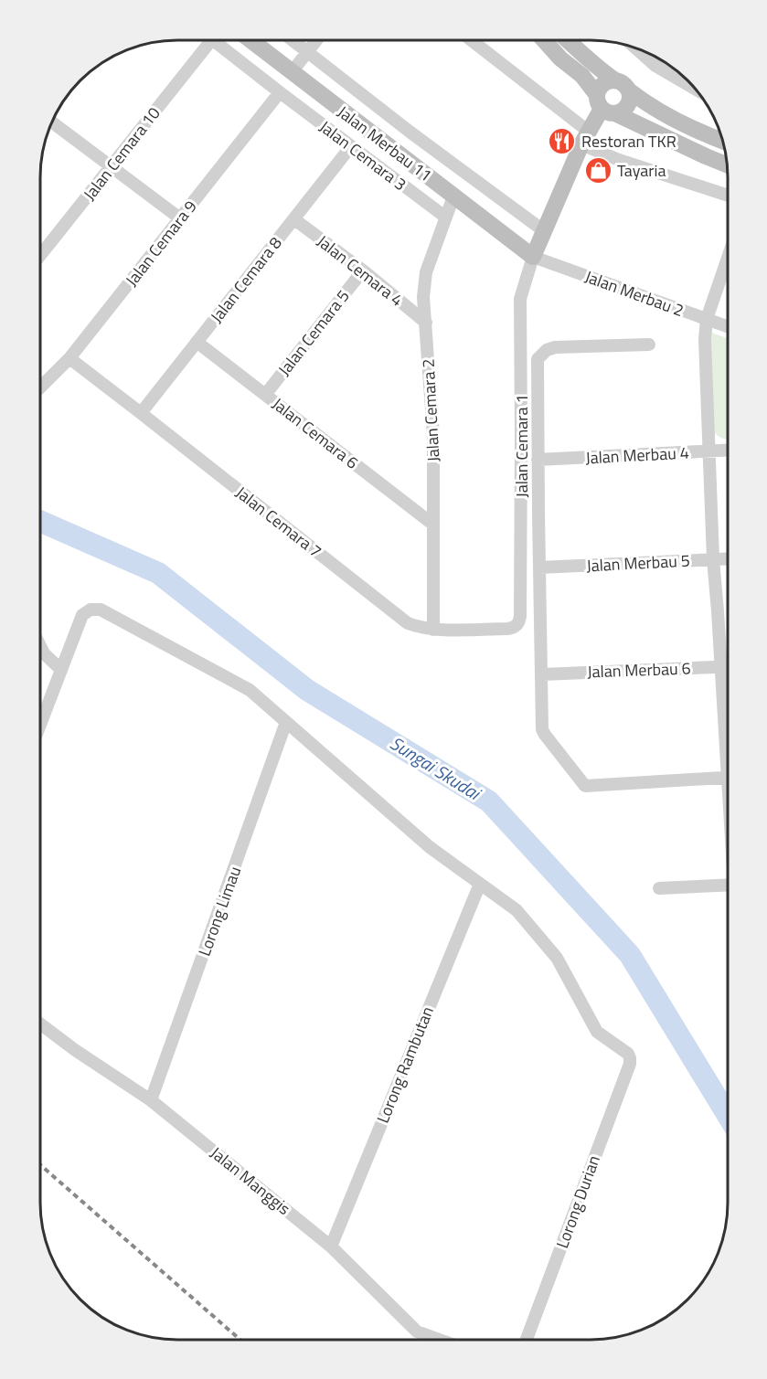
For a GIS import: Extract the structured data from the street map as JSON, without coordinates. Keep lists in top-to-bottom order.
{
  "streets": {
    "street": [
      "Jalan Merbau 11",
      "Jalan Cemara 10",
      "Jalan Cemara 3",
      "Jalan Cemara 9",
      "Jalan Cemara 4",
      "Jalan Cemara 8",
      "Jalan Merbau 2",
      "Jalan Cemara 5",
      "Jalan Cemara 2",
      "Jalan Cemara 6",
      "Jalan Cemara 1",
      "Jalan Merbau 4",
      "Jalan Cemara 7",
      "Jalan Merbau 5",
      "Jalan Merbau 6",
      "Lorong Limau",
      "Lorong Rambutan",
      "Jalan Manggis",
      "Lorong Durian"
    ]
  },
  "crossings": [
    ["Jalan Merbau 11", "Jalan Merbau 2"],
    ["Jalan Merbau 11", "Jalan Cemara 2"],
    ["Jalan Merbau 11", "Jalan Cemara 1"],
    ["Jalan Cemara 10", "Jalan Cemara 3"],
    ["Jalan Cemara 3", "Jalan Cemara 9"],
    ["Jalan Cemara 3", "Jalan Cemara 8"],
    ["Jalan Cemara 3", "Jalan Cemara 2"],
    ["Jalan Cemara 9", "Jalan Cemara 7"],
    ["Jalan Cemara 4", "Jalan Cemara 8"],
    ["Jalan Cemara 4", "Jalan Cemara 5"],
    ["Jalan Cemara 4", "Jalan Cemara 2"],
    ["Jalan Cemara 8", "Jalan Cemara 6"],
    ["Jalan Cemara 8", "Jalan Cemara 7"],
    ["Jalan Merbau 2", "Jalan Cemara 1"],
    ["Jalan Cemara 5", "Jalan Cemara 6"],
    ["Jalan Cemara 2", "Jalan Cemara 6"],
    ["Jalan Cemara 2", "Jalan Cemara 7"],
    ["Jalan Cemara 1", "Jalan Cemara 7"],
    ["Lorong Limau", "Jalan Manggis"],
    ["Lorong Rambutan", "Jalan Manggis"],
    ["Lorong Rambutan", "Lorong Durian"]
  ],
  "water": ["Sungai Skudai"],
  "places": {
    "restaurant": ["Restoran TKR"],
    "shop": ["Tayaria"]
  }
}
